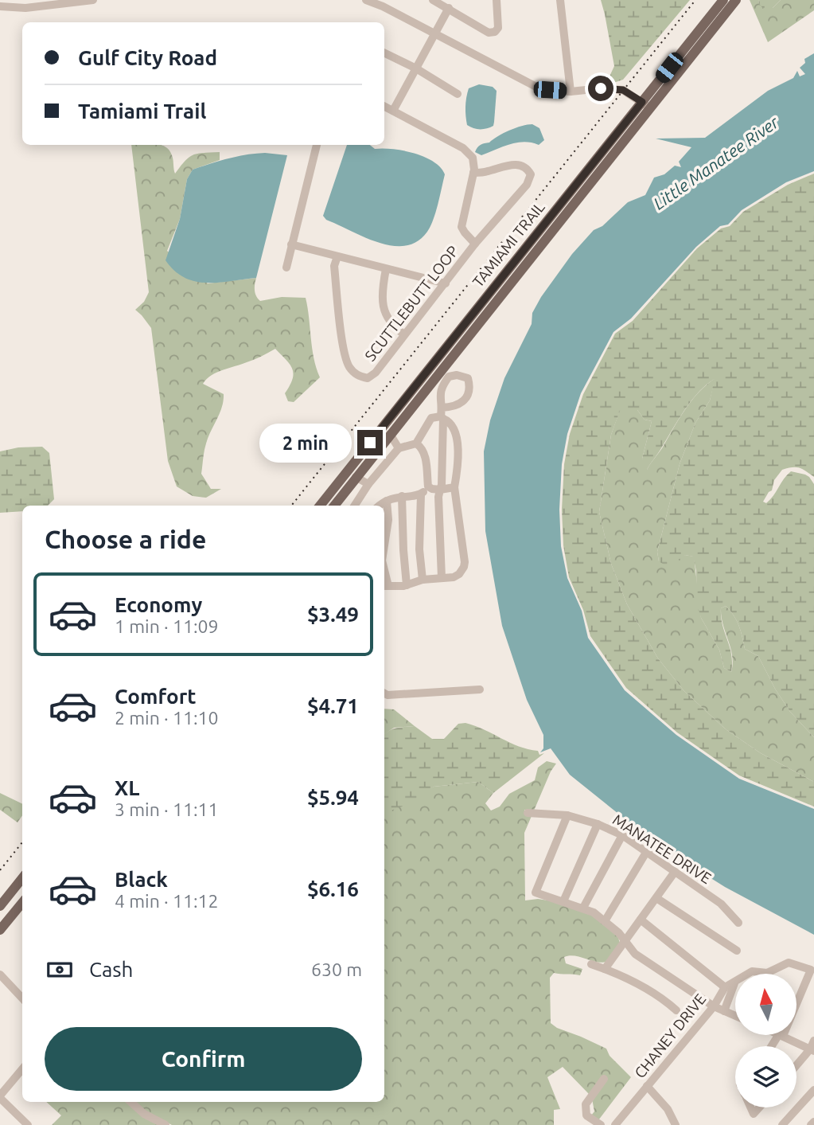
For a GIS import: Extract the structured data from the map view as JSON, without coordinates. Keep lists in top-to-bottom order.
{
  "streets": {
    "main road": ["TAMIAMI TRAIL"],
    "street": ["SCUTTLEBUTT LOOP", "MANATEE DRIVE", "CHANEY DRIVE"]
  },
  "water": ["Little Manatee River"],
  "north": "top",
  "page": {
    "banner": ["Gulf City Road", "Tamiami Trail"],
    "bubble": "2 min",
    "heading": "Choose a ride",
    "list": [
      {
        "name": "Economy",
        "note": "1 min · 11:09",
        "value": "$3.49"
      },
      {
        "name": "Comfort",
        "note": "2 min · 11:10",
        "value": "$4.71"
      },
      {
        "name": "XL",
        "note": "3 min · 11:11",
        "value": "$5.94"
      },
      {
        "name": "Black",
        "note": "4 min · 11:12",
        "value": "$6.16"
      }
    ],
    "pay": ["Cash", "630 m"],
    "buttons": "Confirm"
  }
}
